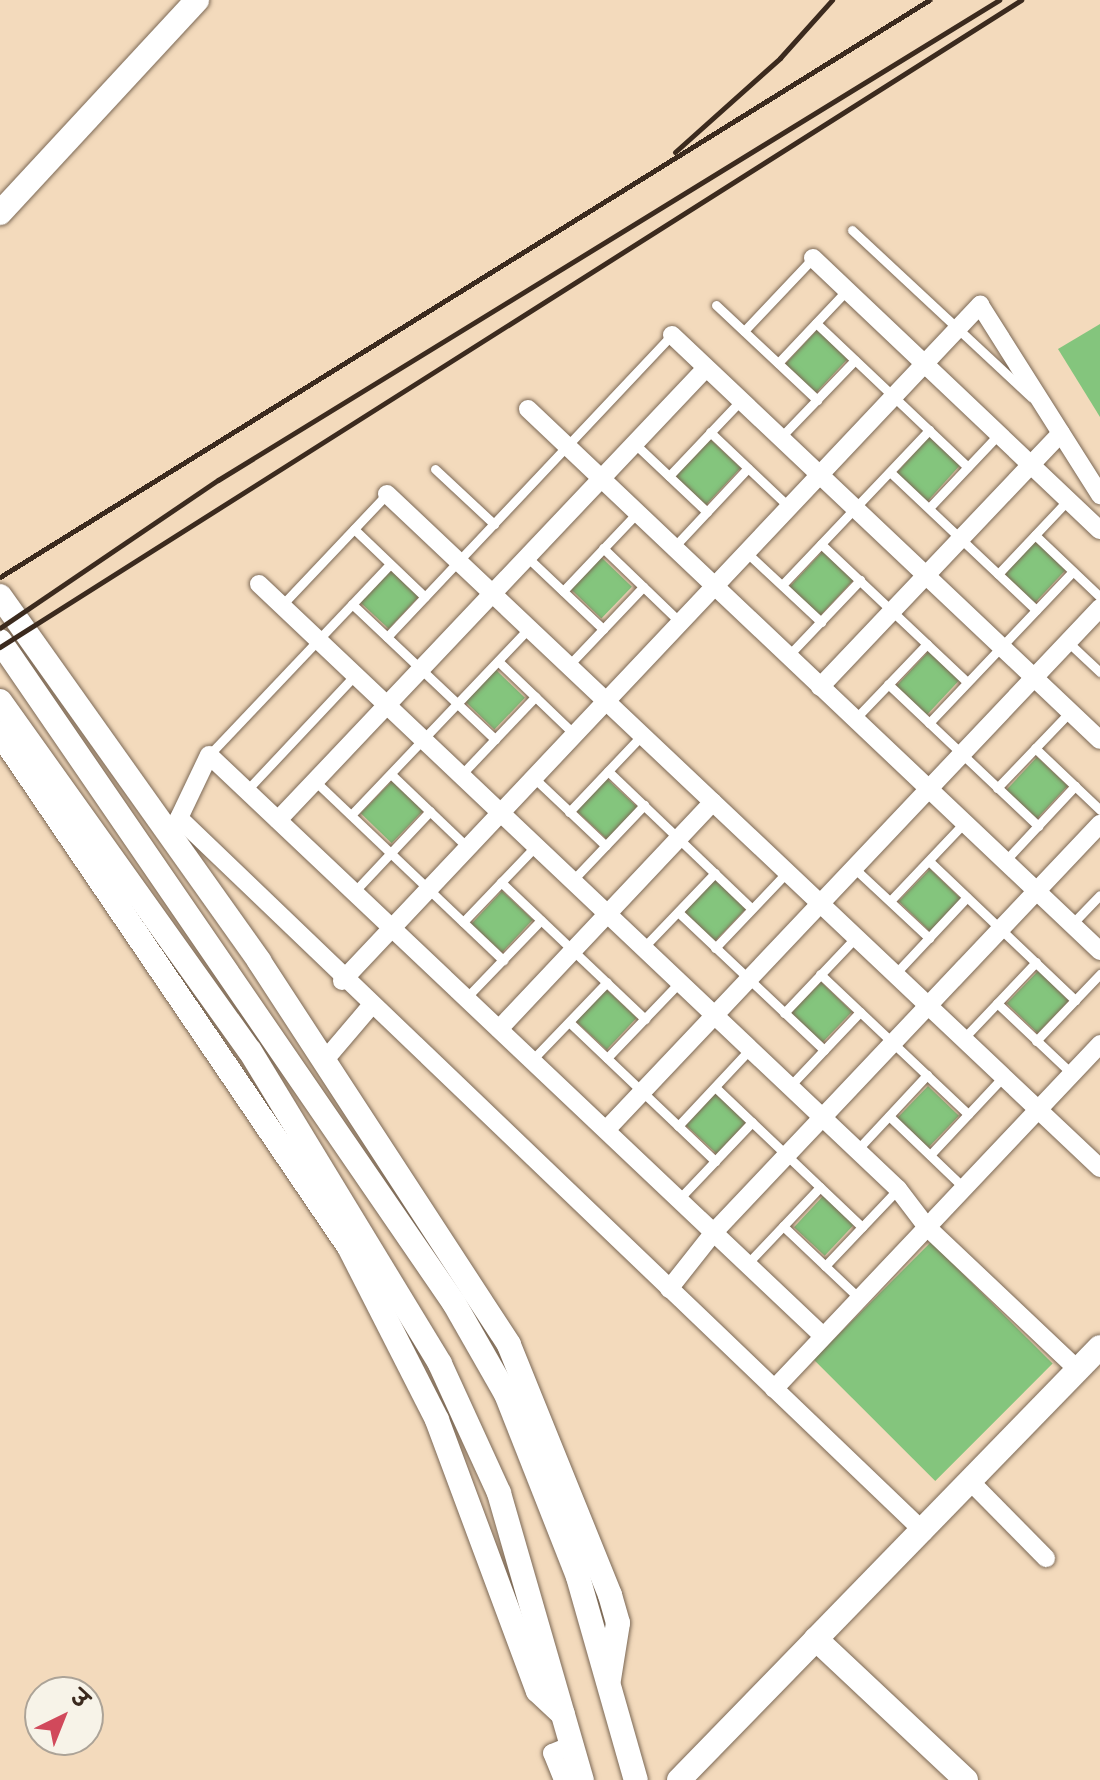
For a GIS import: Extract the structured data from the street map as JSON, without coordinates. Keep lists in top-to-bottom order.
{
  "north": "top right"
}
